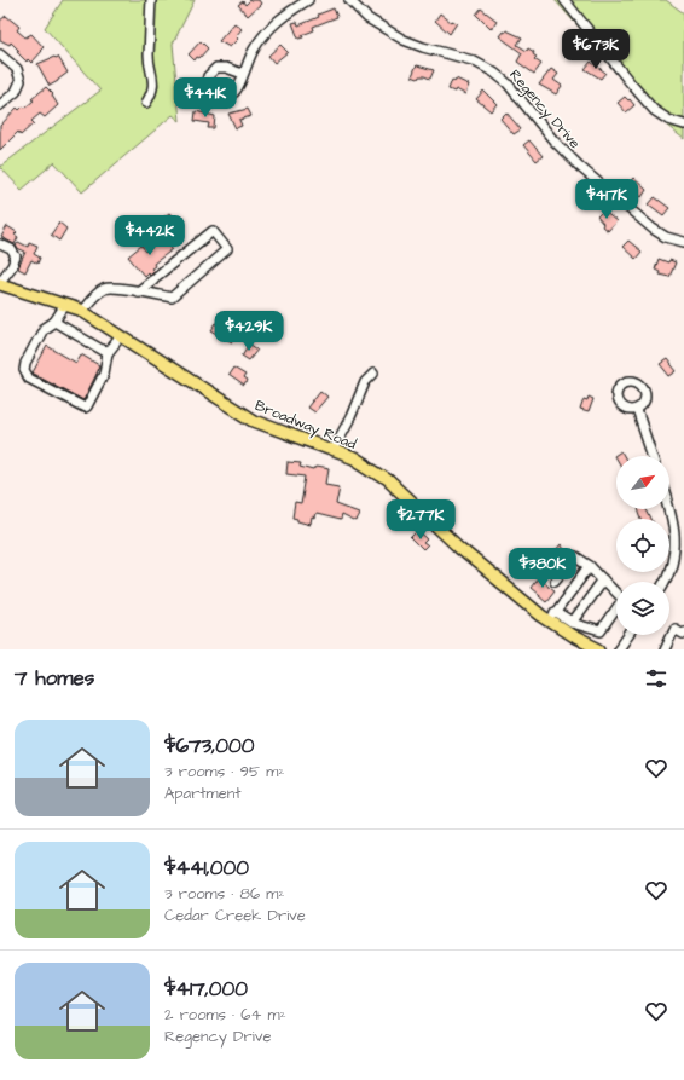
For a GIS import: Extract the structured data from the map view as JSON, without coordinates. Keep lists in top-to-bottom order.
{
  "streets": {
    "main road": ["Broadway Road"],
    "street": ["Regency Drive"]
  },
  "north": "top right",
  "page": {
    "price": [
      "$673K",
      "$441K",
      "$417K",
      "$442K",
      "$429K",
      "$277K",
      "$380K"
    ],
    "heading": "7 homes",
    "list": [
      {
        "name": "$673,000",
        "note": "3 rooms · 95 m² · Apartment"
      },
      {
        "name": "$441,000",
        "note": "3 rooms · 86 m² · Cedar Creek Drive"
      },
      {
        "name": "$417,000",
        "note": "2 rooms · 64 m² · Regency Drive"
      }
    ]
  }
}
